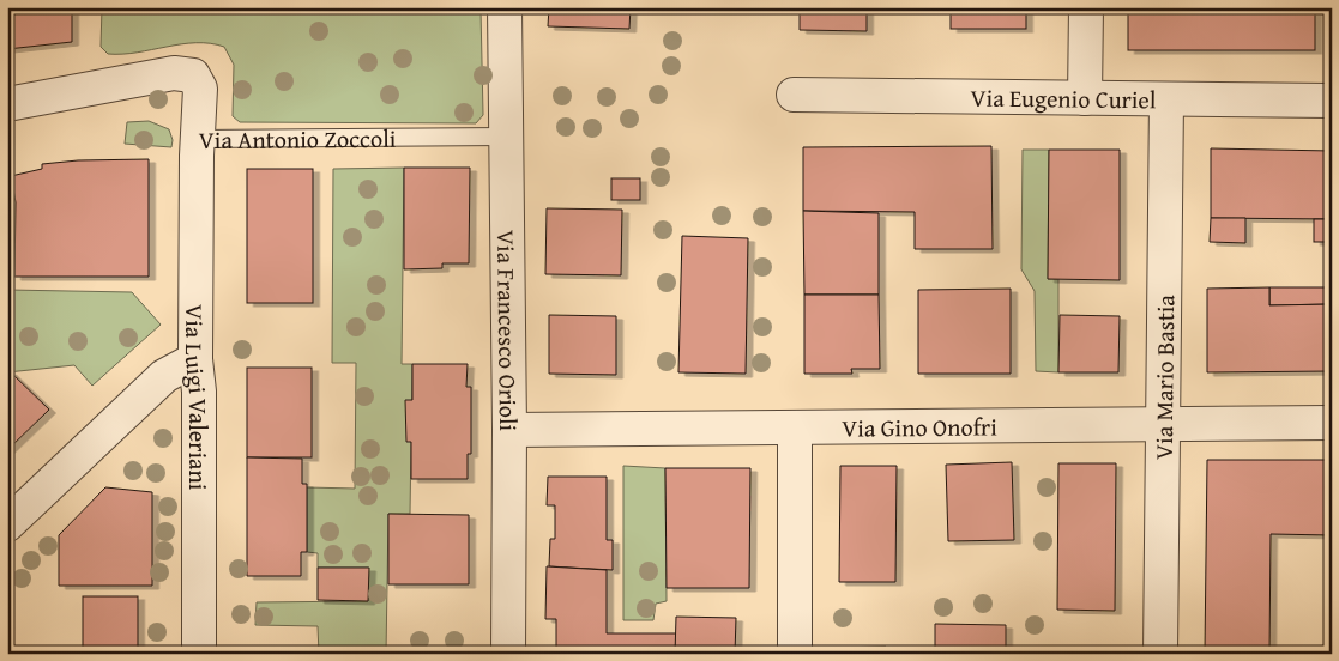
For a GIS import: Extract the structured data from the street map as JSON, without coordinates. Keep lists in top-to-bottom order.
{
  "streets": {
    "street": [
      "Via Eugenio Curiel",
      "Via Antonio Zoccoli",
      "Via Francesco Orioli",
      "Via Mario Bastia",
      "Via Luigi Valeriani",
      "Via Gino Onofri"
    ]
  },
  "crossings": [
    ["Via Eugenio Curiel", "Via Mario Bastia"],
    ["Via Antonio Zoccoli", "Via Francesco Orioli"],
    ["Via Antonio Zoccoli", "Via Luigi Valeriani"],
    ["Via Francesco Orioli", "Via Gino Onofri"],
    ["Via Mario Bastia", "Via Gino Onofri"]
  ]
}
